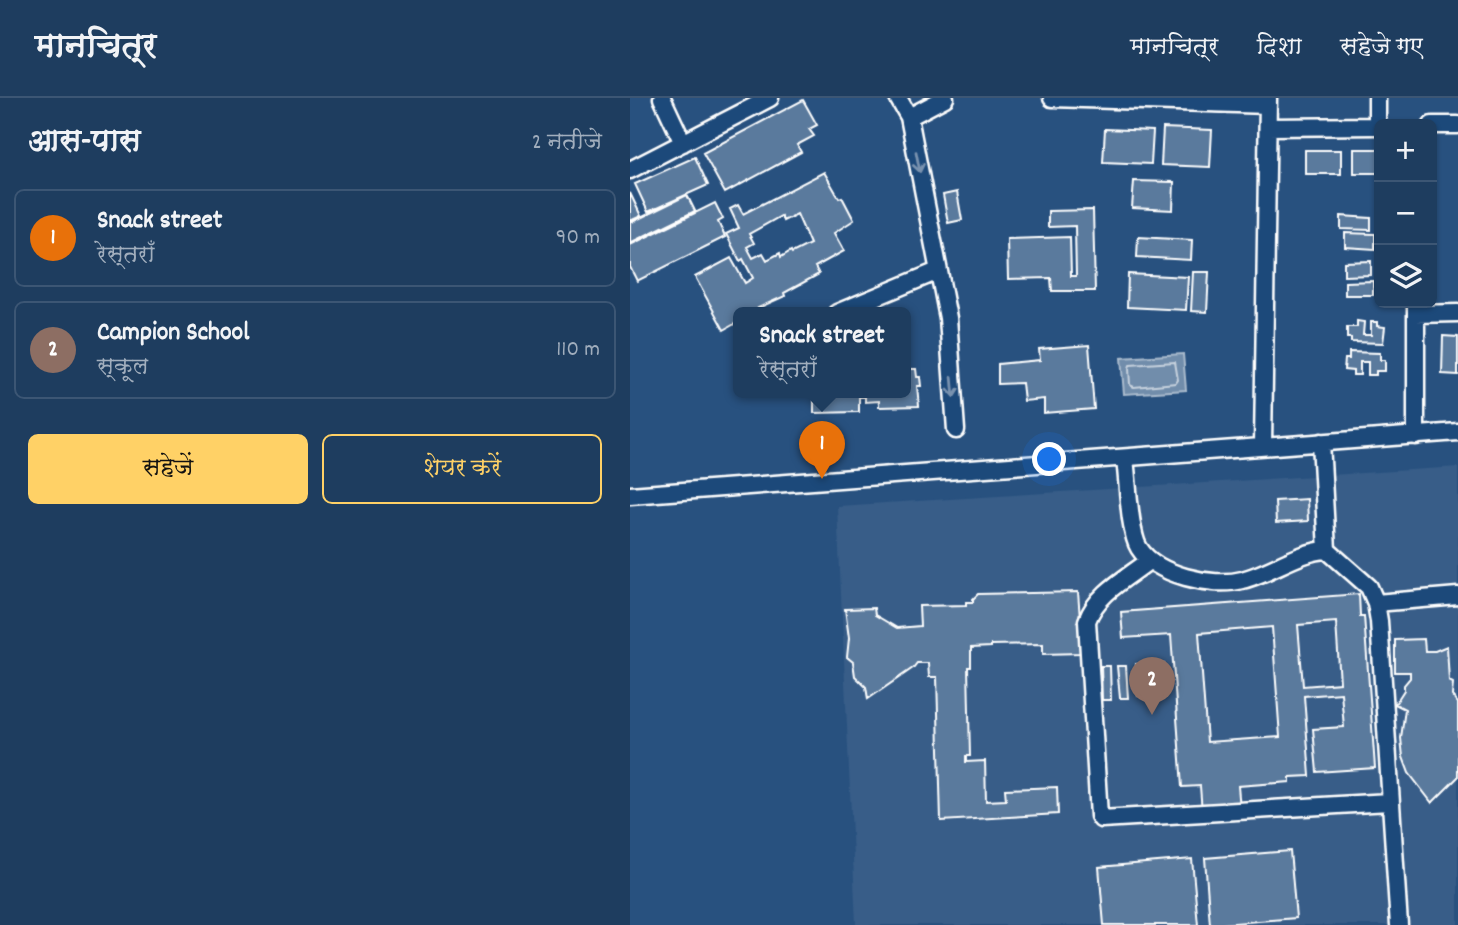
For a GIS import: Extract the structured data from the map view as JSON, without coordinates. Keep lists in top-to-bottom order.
{
  "page": {
    "header": "मानचित्र",
    "nav": ["मानचित्र", "दिशा", "सहेजे गए"],
    "heading": ["आस-पास", "2 नतीजे"],
    "map_buttons": ["+", "−"],
    "list": [
      {
        "mark": "1",
        "name": "Snack street",
        "note": "रेस्तराँ",
        "value": "90 m"
      },
      {
        "mark": "2",
        "name": "Campion School",
        "note": "स्कूल",
        "value": "110 m"
      }
    ],
    "popup": ["Snack street", "रेस्तराँ"],
    "buttons": ["सहेजें", "शेयर करें"],
    "pins": ["1", "2"]
  }
}
